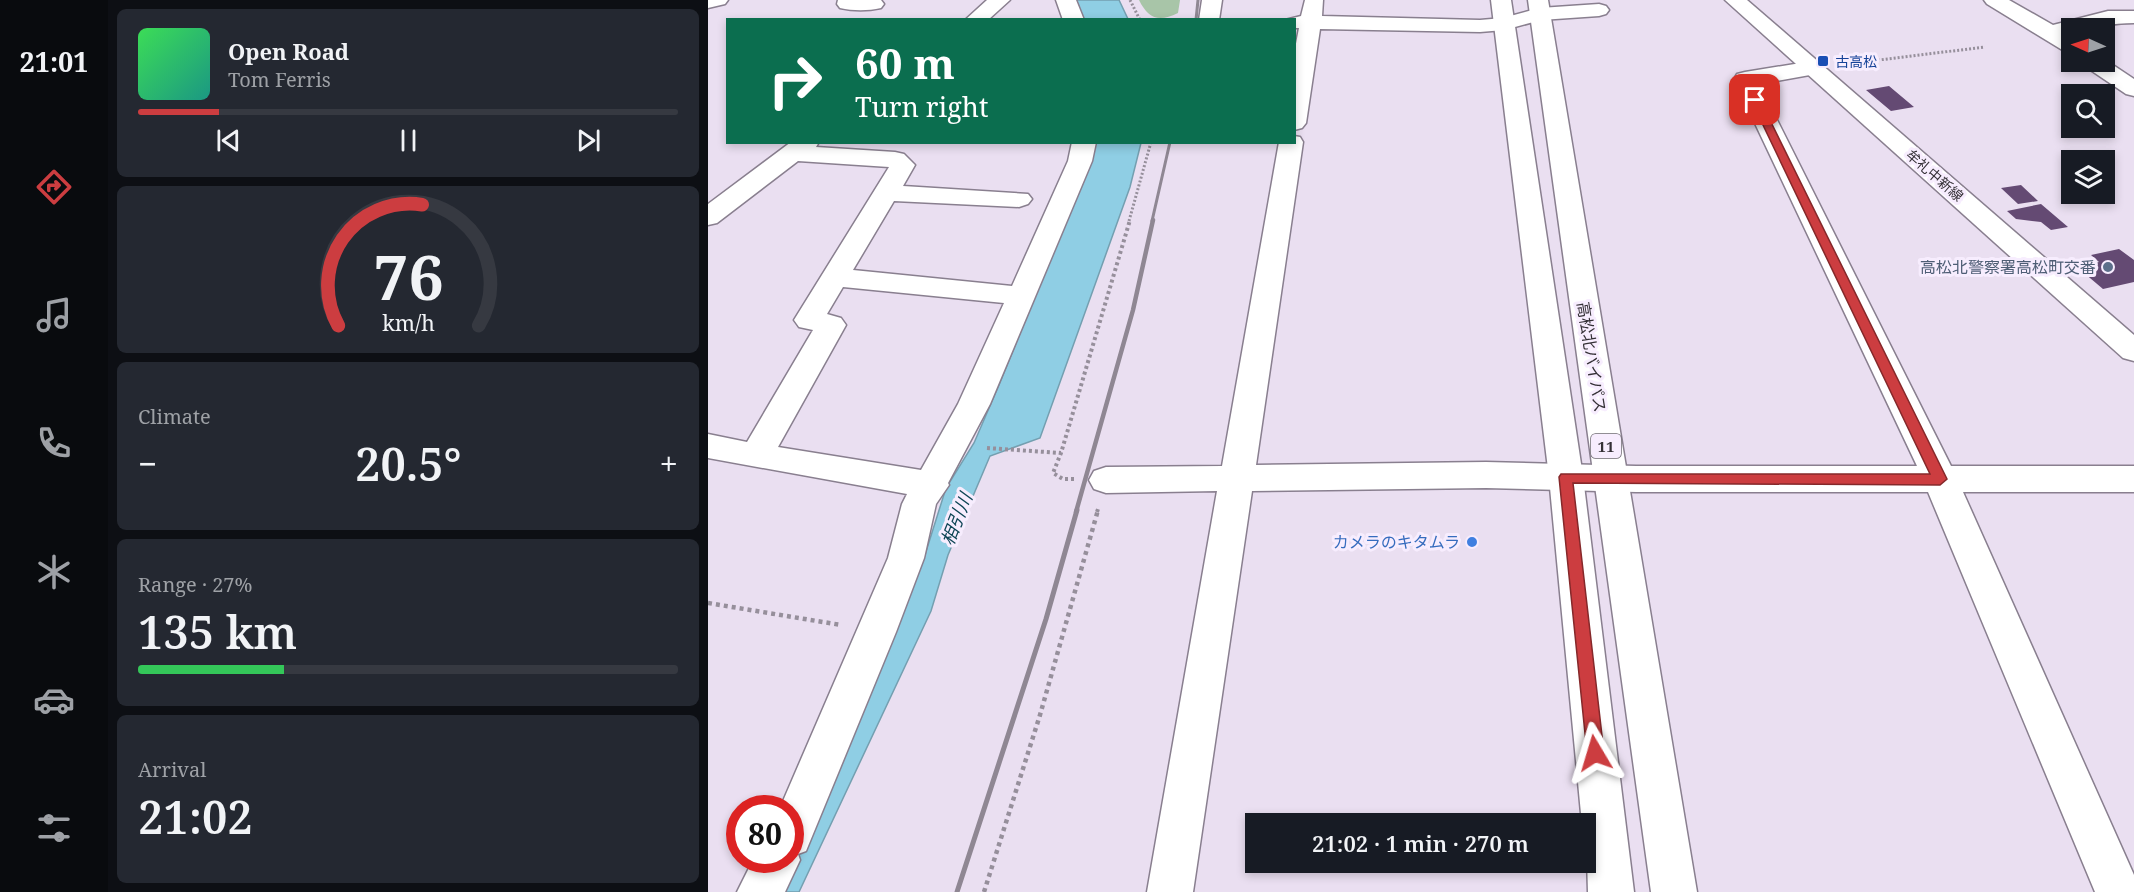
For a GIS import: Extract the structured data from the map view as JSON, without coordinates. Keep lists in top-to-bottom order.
{
  "streets": {
    "main road": ["牟礼中新線", "高松北バイパス", "11"]
  },
  "water": ["相引川"],
  "places": {
    "transit": ["古高松"],
    "other": ["高松北警察署高松町交番", "カメラのキタムラ"]
  },
  "north": "left",
  "page": {
    "tabs": "21:01",
    "turn": ["60 m", "Turn right"],
    "song": ["Open Road", "Tom Ferris"],
    "tile": [
      "Climate",
      ["Range · 27%", "135 km"],
      ["Arrival", "21:02"]
    ],
    "heat": ["−", "20.5°", "+"],
    "limit": "80",
    "trip": "21:02 · 1 min · 270 m",
    "gauge": ["76", "km/h"]
  }
}
